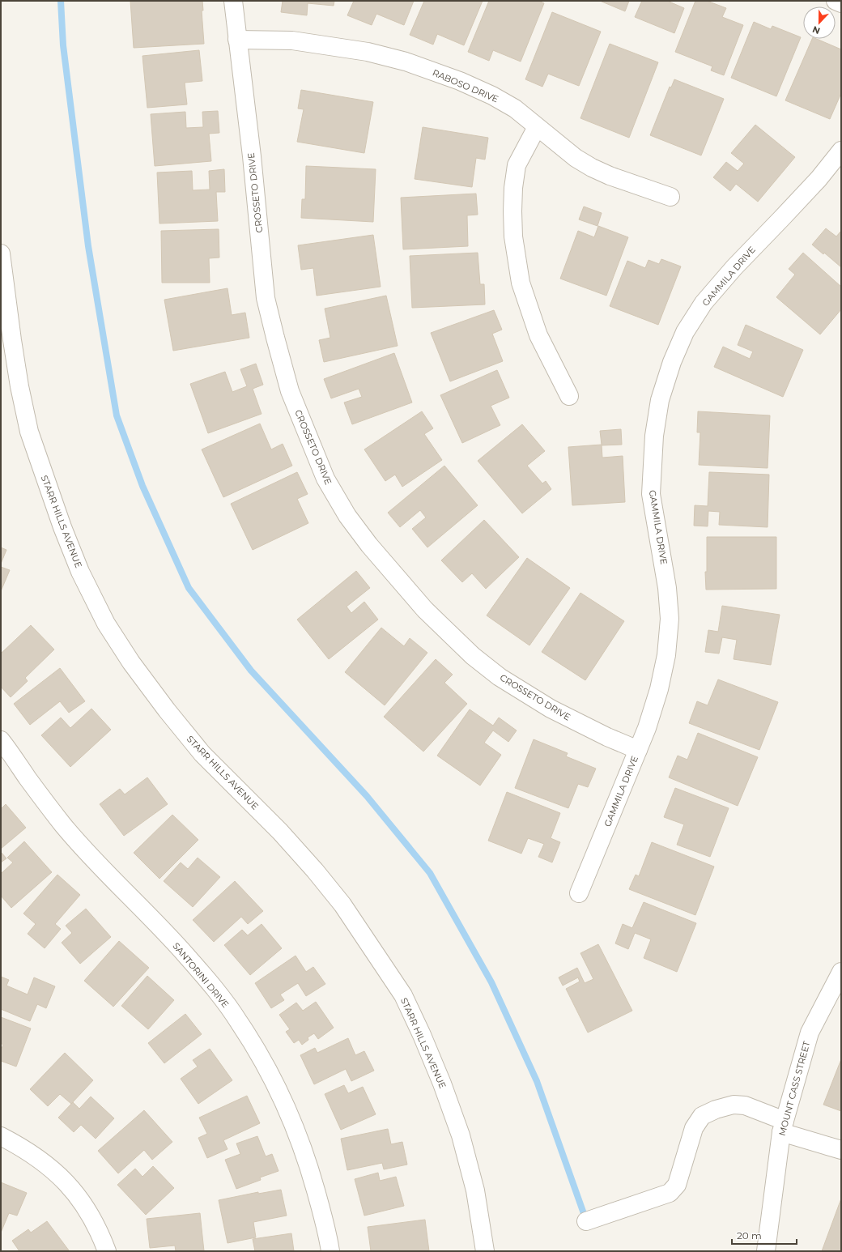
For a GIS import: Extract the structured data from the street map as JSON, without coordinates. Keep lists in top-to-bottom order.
{
  "streets": {
    "street": [
      "RABOSO DRIVE",
      "CROSSETO DRIVE",
      "GAMMILA DRIVE",
      "STARR HILLS AVENUE",
      "SANTORINI DRIVE",
      "MOUNT CASS STREET"
    ]
  },
  "crossings": [
    ["RABOSO DRIVE", "CROSSETO DRIVE"],
    ["CROSSETO DRIVE", "GAMMILA DRIVE"]
  ],
  "scale_bar": "20 m",
  "north": "bottom"
}
